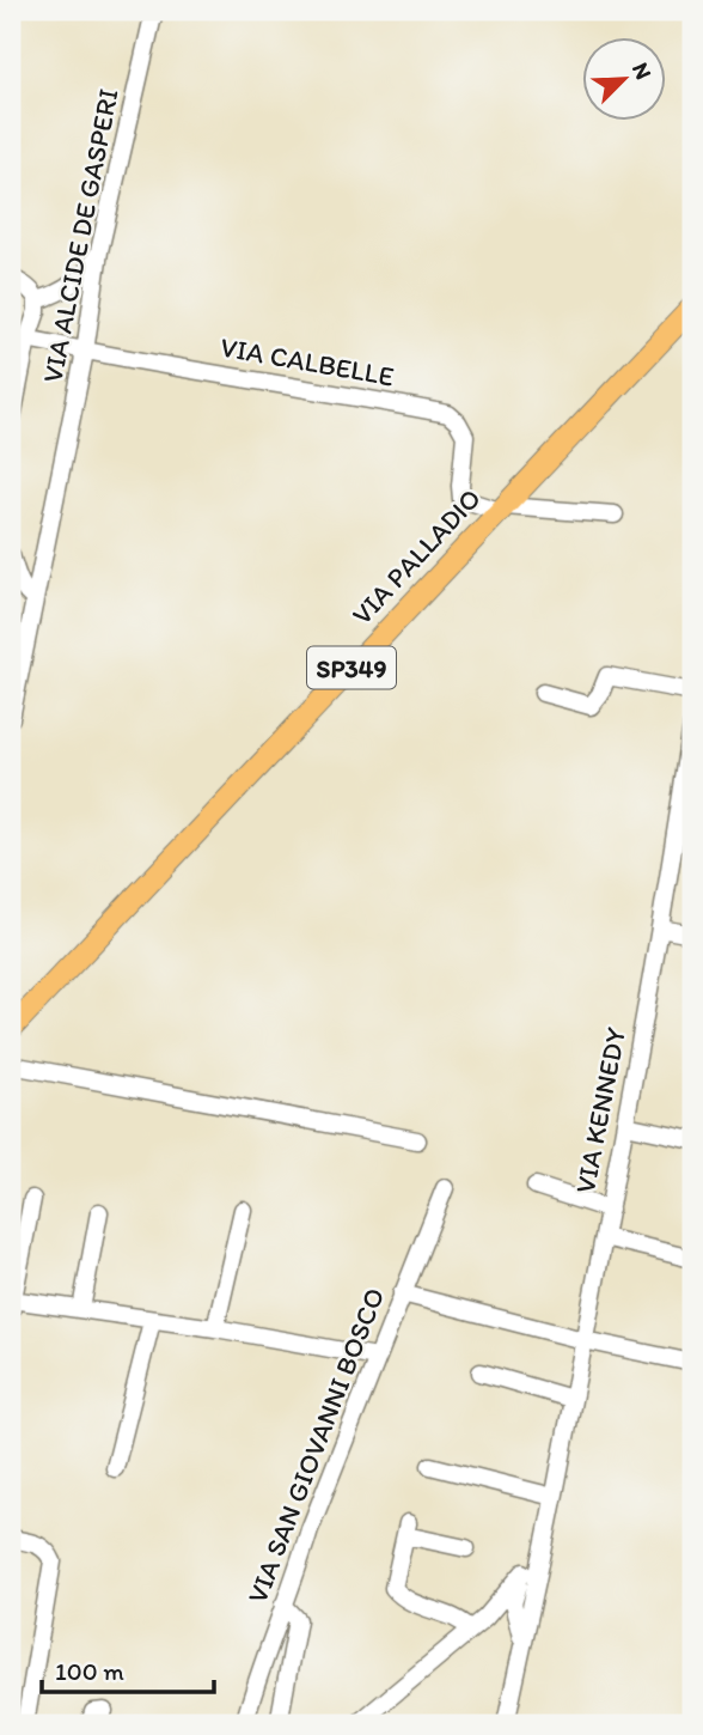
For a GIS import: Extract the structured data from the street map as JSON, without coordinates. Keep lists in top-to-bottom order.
{
  "streets": {
    "main road": ["VIA PALLADIO", "SP349"],
    "street": [
      "VIA ALCIDE DE GASPERI",
      "VIA CALBELLE",
      "VIA KENNEDY",
      "VIA SAN GIOVANNI BOSCO"
    ]
  },
  "crossings": [
    ["VIA ALCIDE DE GASPERI", "VIA CALBELLE"],
    ["VIA CALBELLE", "VIA PALLADIO"]
  ],
  "scale_bar": "100 m",
  "north": "top right"
}
